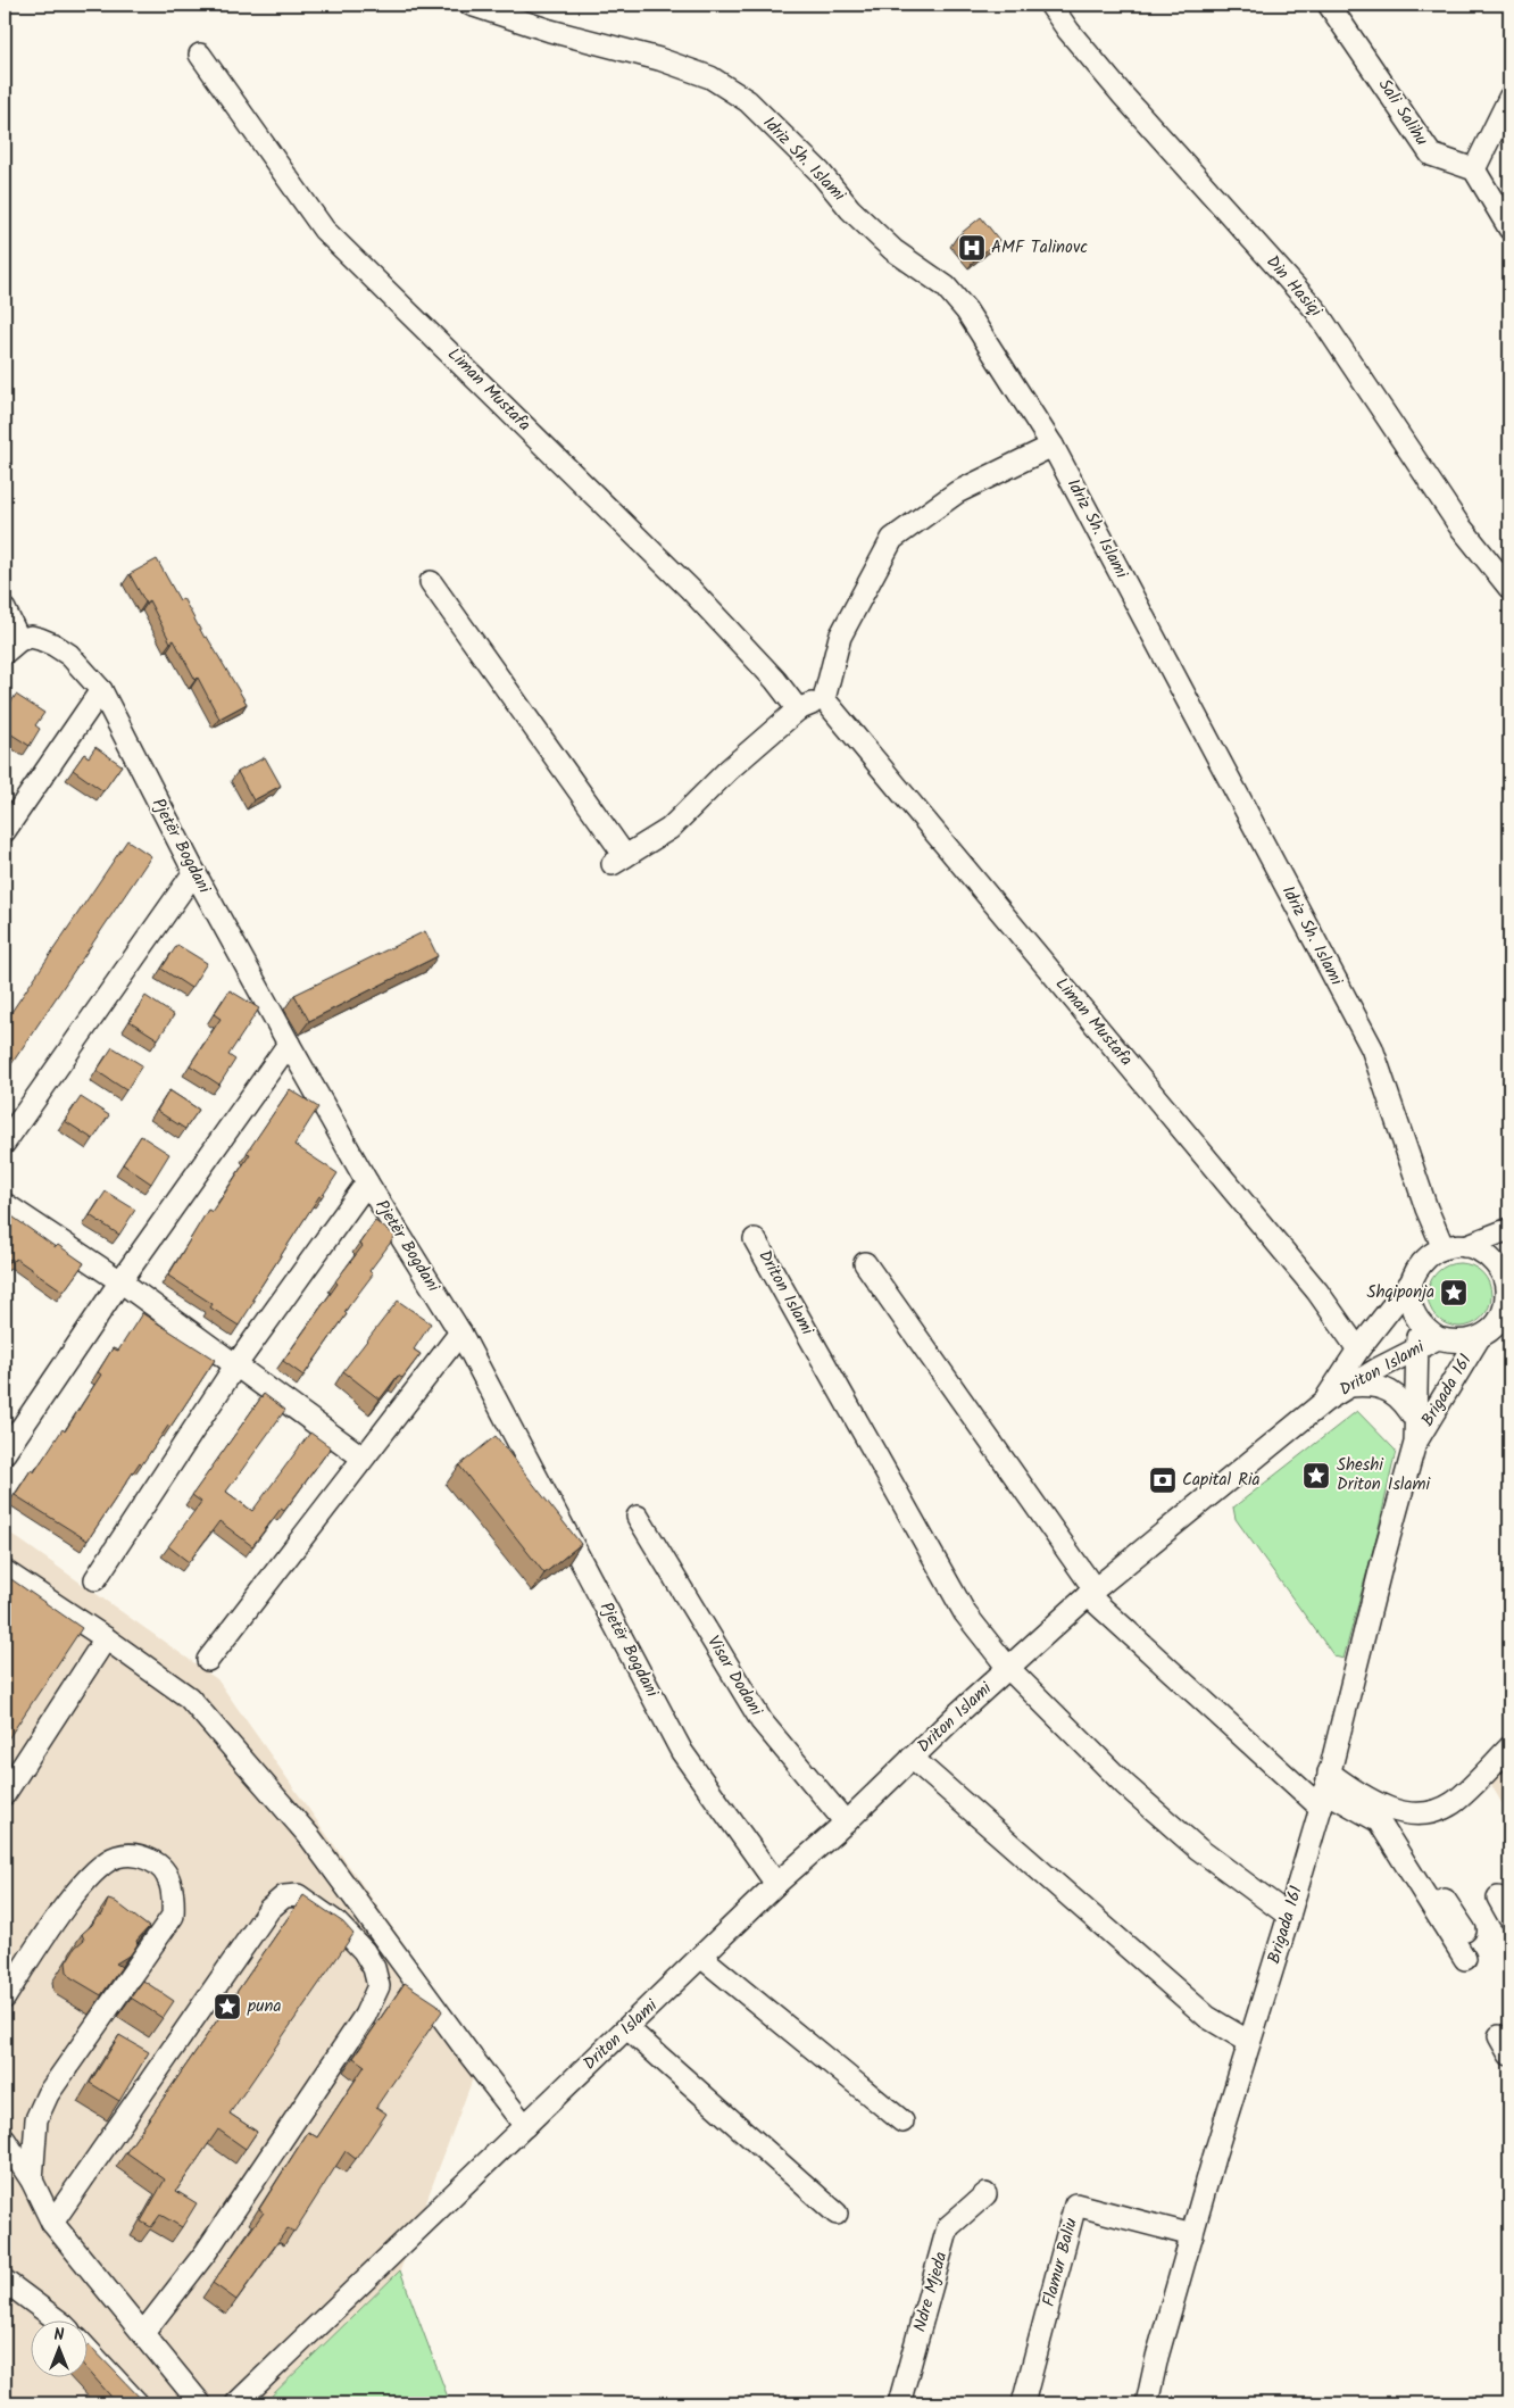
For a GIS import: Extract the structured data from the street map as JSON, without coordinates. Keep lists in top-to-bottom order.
{
  "streets": {
    "street": [
      "Sali Salihu",
      "Idriz Sh. Islami",
      "Din Hasiqi",
      "Liman Mustafa",
      "Pjetër Bogdani",
      "Driton Islami",
      "Brigada 161",
      "Visar Dodani",
      "Flamur Baliu",
      "Ndre Mjeda"
    ]
  },
  "crossings": [
    ["Idriz Sh. Islami", "Driton Islami"],
    ["Idriz Sh. Islami", "Brigada 161"],
    ["Liman Mustafa", "Driton Islami"],
    ["Pjetër Bogdani", "Driton Islami"],
    ["Driton Islami", "Brigada 161"],
    ["Driton Islami", "Visar Dodani"],
    ["Brigada 161", "Flamur Baliu"]
  ],
  "places": {
    "hospital": ["AMF Talinovc"],
    "place": ["Shqiponja", "Sheshi Driton Islami", "puna"],
    "bank": ["Capital Ria"]
  },
  "north": "top"
}
